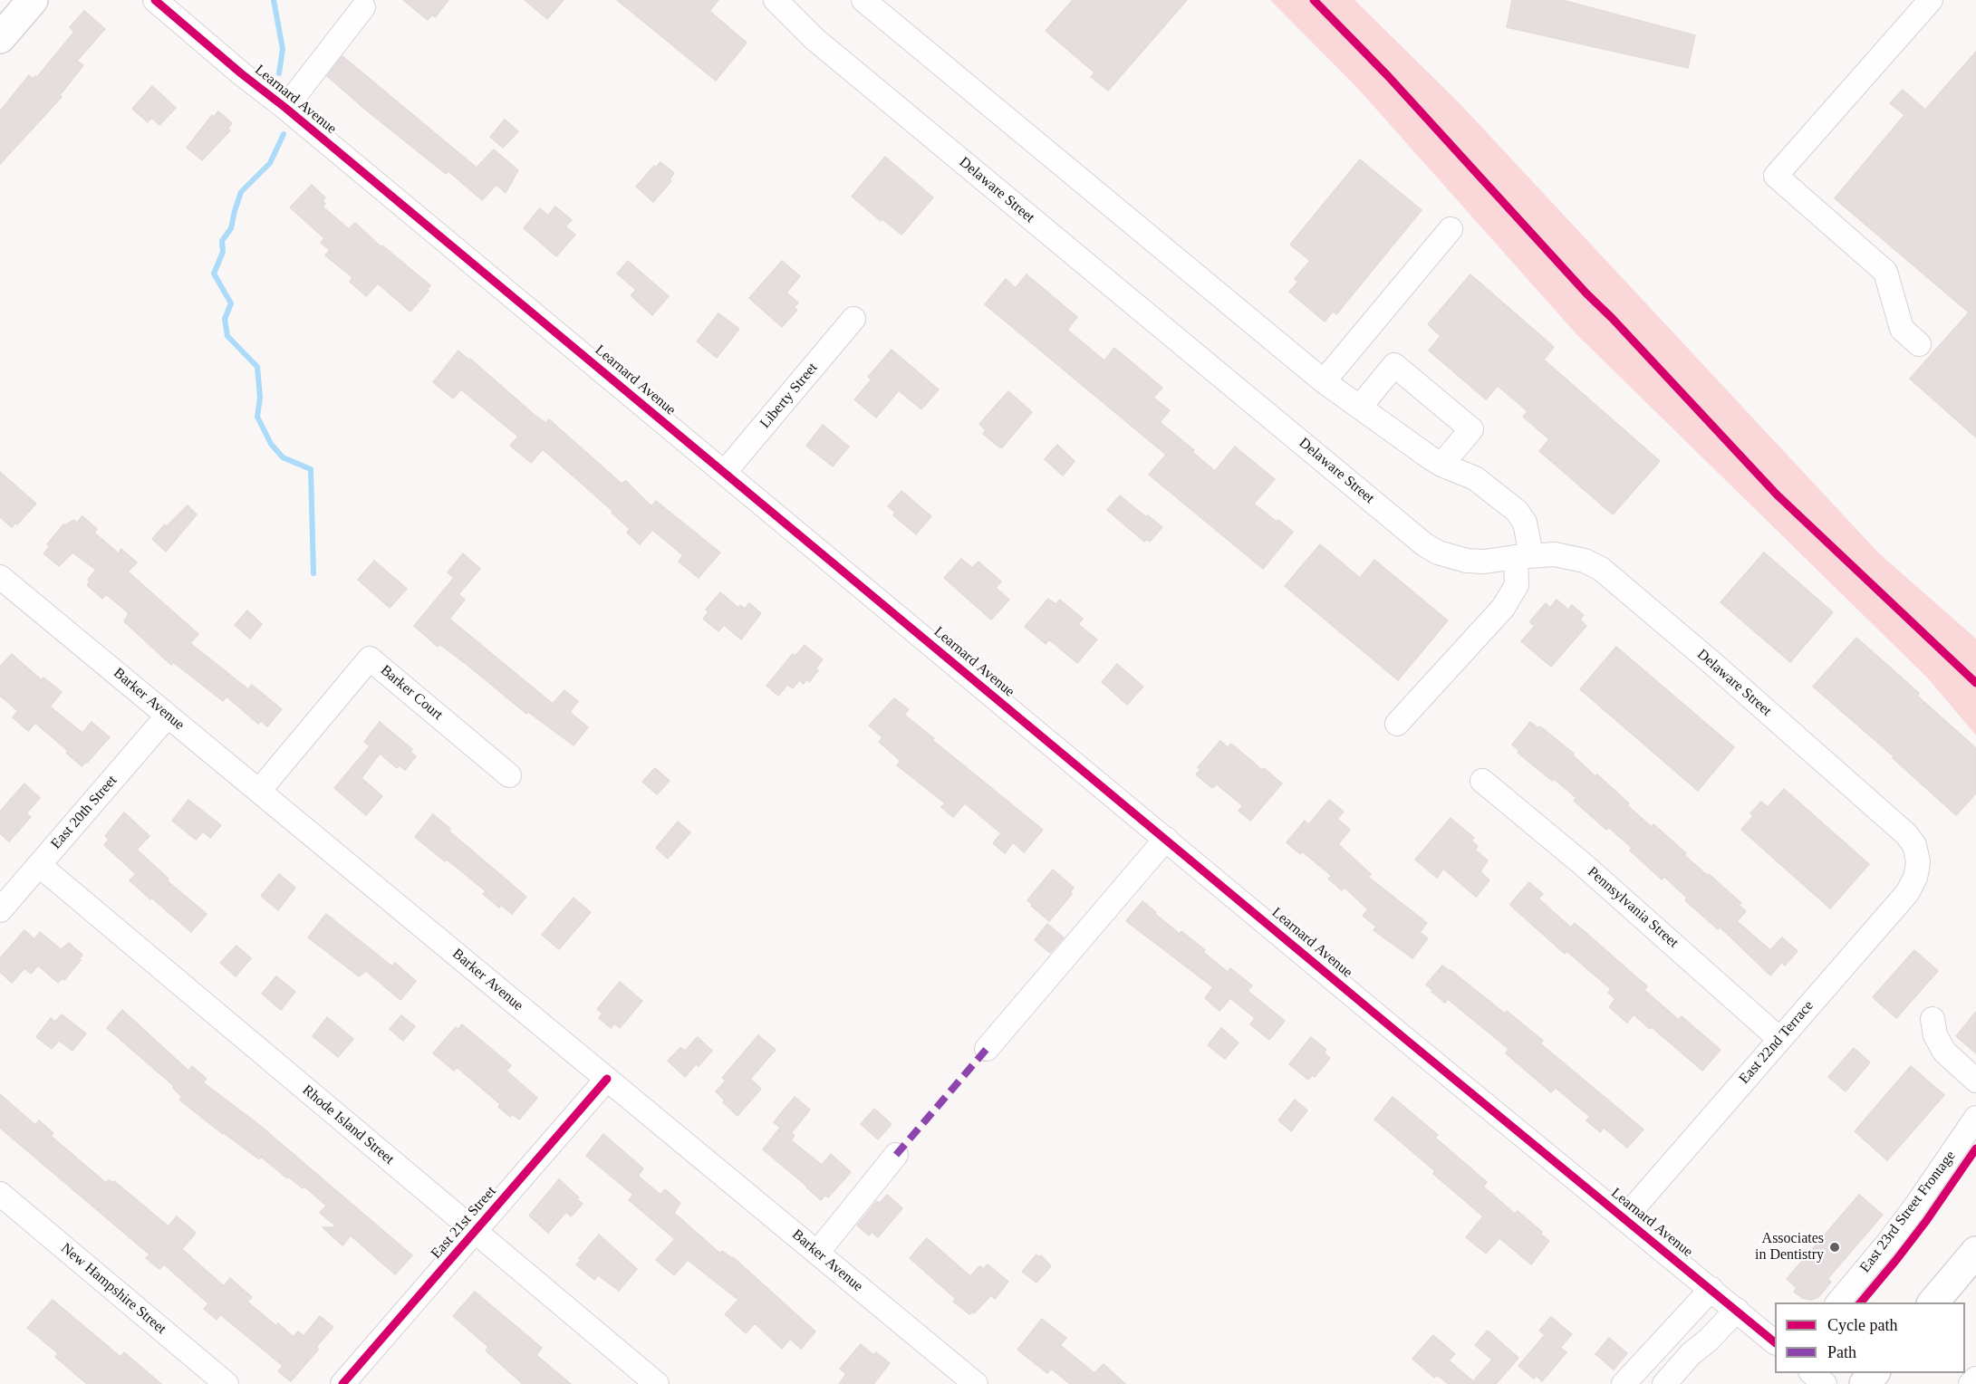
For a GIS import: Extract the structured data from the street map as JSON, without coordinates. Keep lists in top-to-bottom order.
{
  "streets": {
    "street": [
      "Learnard Avenue",
      "Delaware Street",
      "Liberty Street",
      "Barker Court",
      "Barker Avenue",
      "East 20th Street",
      "Pennsylvania Street",
      "East 22nd Terrace",
      "Rhode Island Street",
      "East 23rd Street Frontage",
      "East 21st Street",
      "New Hampshire Street"
    ]
  },
  "crossings": [
    ["Learnard Avenue", "Liberty Street"],
    ["Learnard Avenue", "East 22nd Terrace"],
    ["Delaware Street", "East 22nd Terrace"],
    ["Barker Court", "Barker Avenue"],
    ["Barker Avenue", "East 20th Street"],
    ["Barker Avenue", "East 21st Street"],
    ["East 20th Street", "Rhode Island Street"],
    ["Pennsylvania Street", "East 22nd Terrace"],
    ["Rhode Island Street", "East 21st Street"]
  ],
  "places": ["Associates in Dentistry"],
  "legend": ["Cycle path", "Path"]
}
